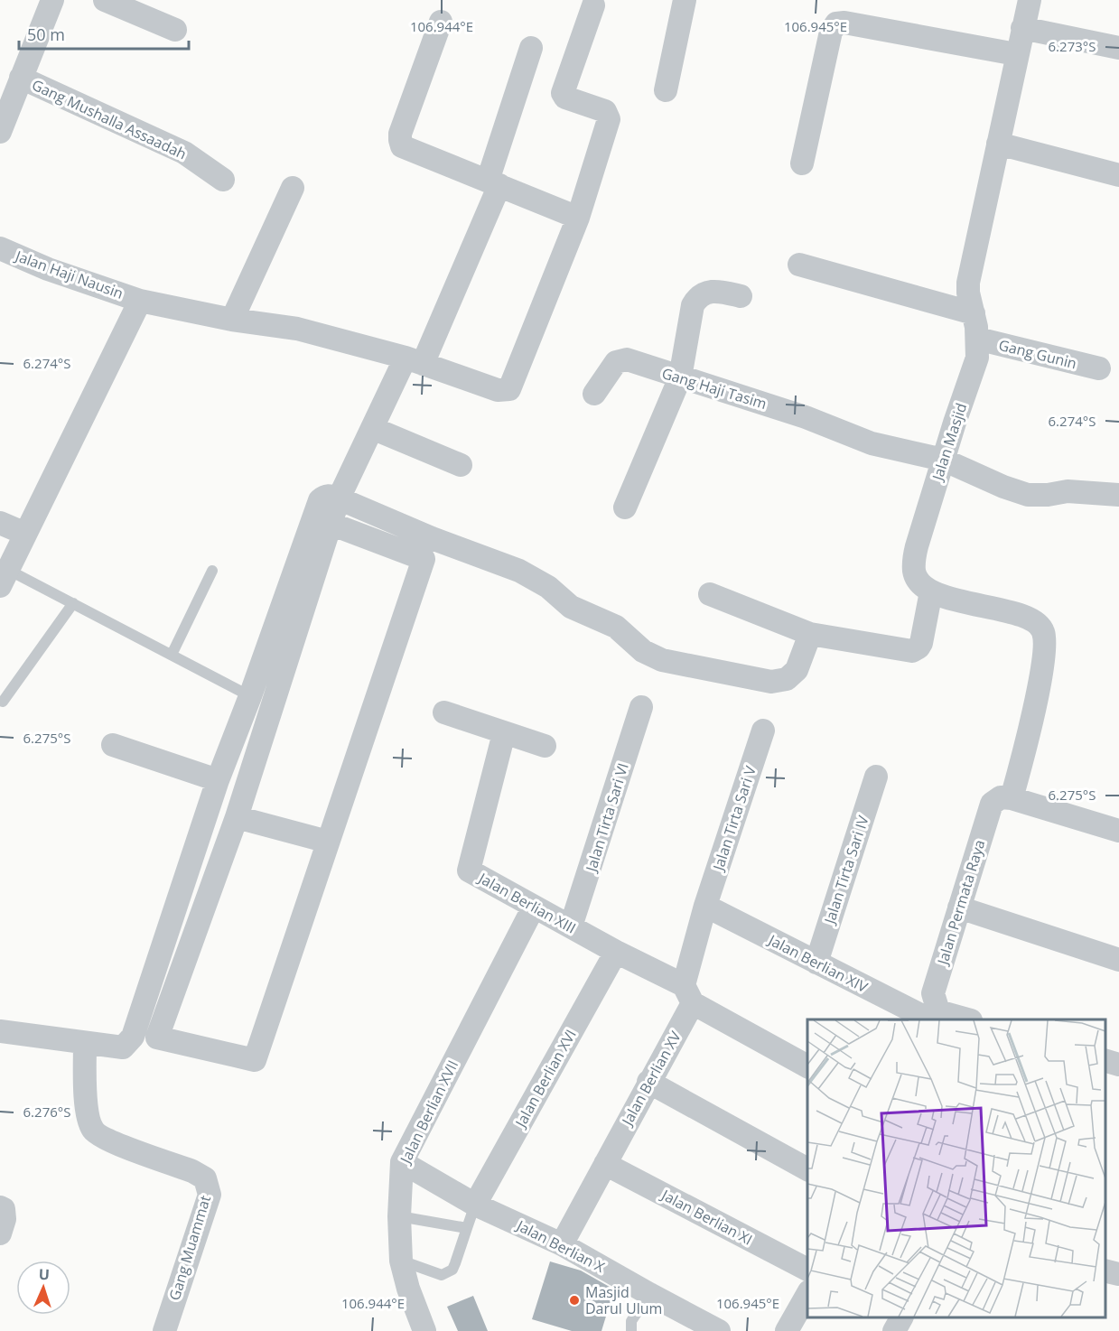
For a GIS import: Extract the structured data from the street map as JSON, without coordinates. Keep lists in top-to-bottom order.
{
  "streets": {
    "street": [
      "Gang Mushalla Assaadah",
      "Jalan Haji Nausin",
      "Gang Gunin",
      "Gang Haji Tasim",
      "Jalan Masjid",
      "Jalan Tirta Sari VI",
      "Jalan Tirta Sari V",
      "Jalan Tirta Sari IV",
      "Jalan Permata Raya",
      "Jalan Berlian XIII",
      "Jalan Berlian XIV",
      "Jalan Berlian XVI",
      "Jalan Berlian XV",
      "Jalan Berlian XVII",
      "Jalan Berlian XI",
      "Jalan Berlian X",
      "Gang Muammat"
    ]
  },
  "crossings": [
    ["Gang Gunin", "Jalan Masjid"],
    ["Gang Haji Tasim", "Jalan Masjid"],
    ["Jalan Tirta Sari VI", "Jalan Berlian XIII"],
    ["Jalan Tirta Sari V", "Jalan Berlian XIV"],
    ["Jalan Tirta Sari V", "Jalan Berlian XV"],
    ["Jalan Tirta Sari IV", "Jalan Berlian XIV"],
    ["Jalan Permata Raya", "Jalan Berlian XIV"],
    ["Jalan Berlian XIII", "Jalan Berlian XVI"],
    ["Jalan Berlian XIII", "Jalan Berlian XV"],
    ["Jalan Berlian XIII", "Jalan Berlian XVII"],
    ["Jalan Berlian XIV", "Jalan Berlian XV"],
    ["Jalan Berlian XVI", "Jalan Berlian X"],
    ["Jalan Berlian XV", "Jalan Berlian XI"],
    ["Jalan Berlian XV", "Jalan Berlian X"],
    ["Jalan Berlian XVII", "Jalan Berlian X"]
  ],
  "places": ["Masjid Darul Ulum"],
  "scale_bar": "50 m",
  "north": "top",
  "coordinates": [
    "106.944°E",
    "106.945°E",
    "6.273°S",
    "6.274°S",
    "6.275°S",
    "6.276°S"
  ]
}
